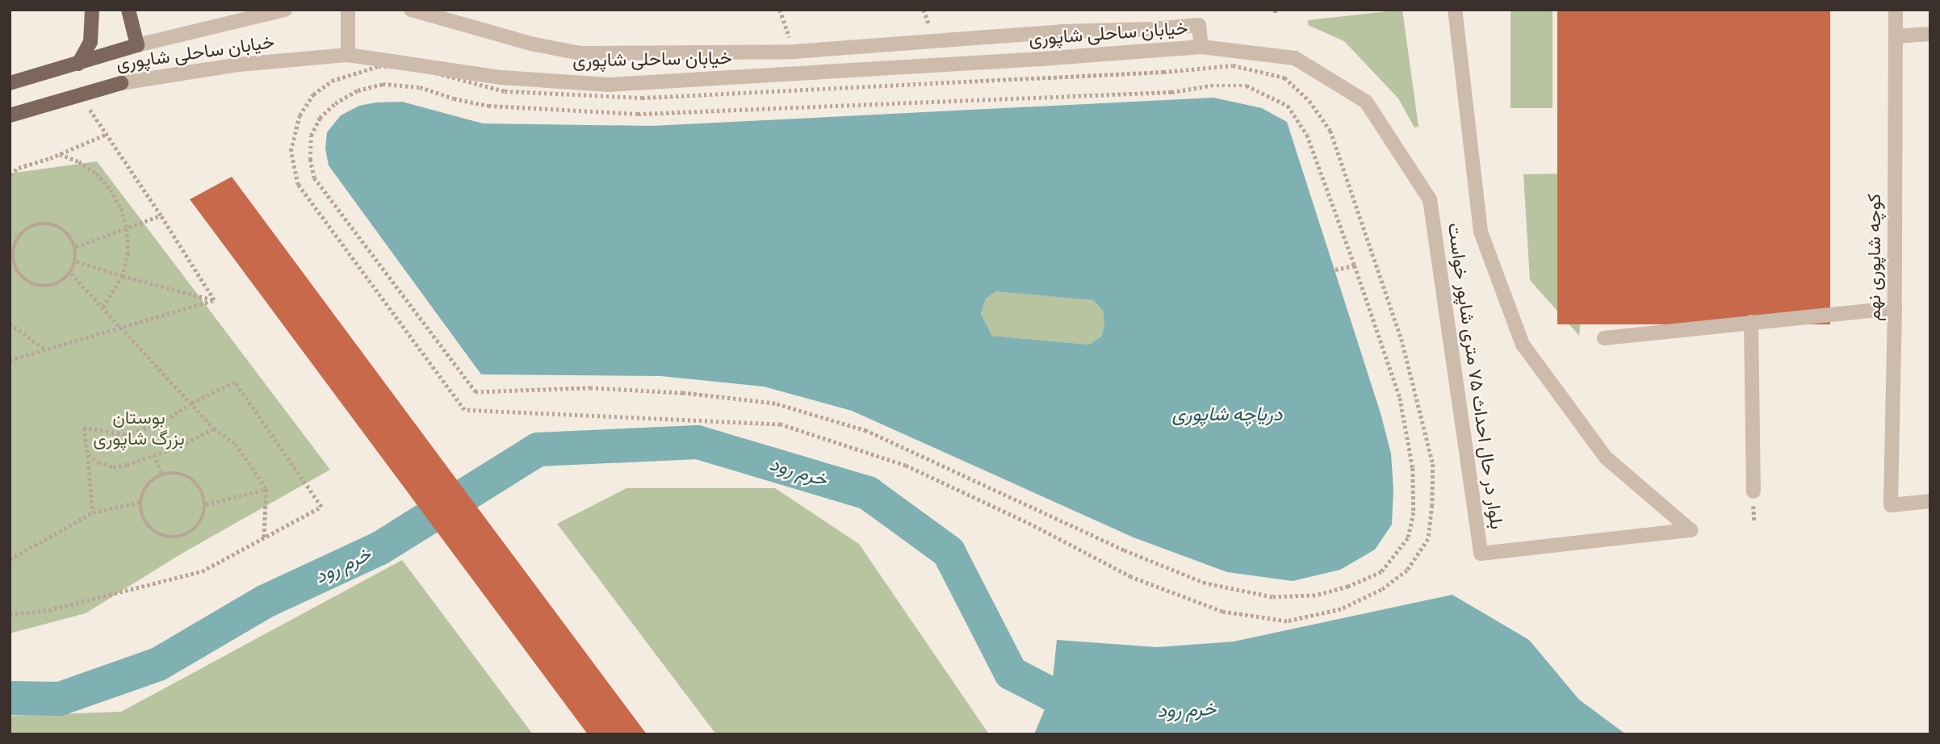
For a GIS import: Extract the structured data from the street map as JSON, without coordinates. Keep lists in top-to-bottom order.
{
  "streets": {
    "main road": ["خیابان ساحلی شاپوری"],
    "street": ["کوچه شاپوری نهم", "بلوار در حال احداث ۷۵ متری شاپور خواست"]
  },
  "crossings": [
    ["خیابان ساحلی شاپوری", "بلوار در حال احداث ۷۵ متری شاپور خواست"]
  ],
  "water": ["دریاچه شاپوری", "خرم رود"],
  "parks": ["بوستان بزرگ شاپوری"]
}
